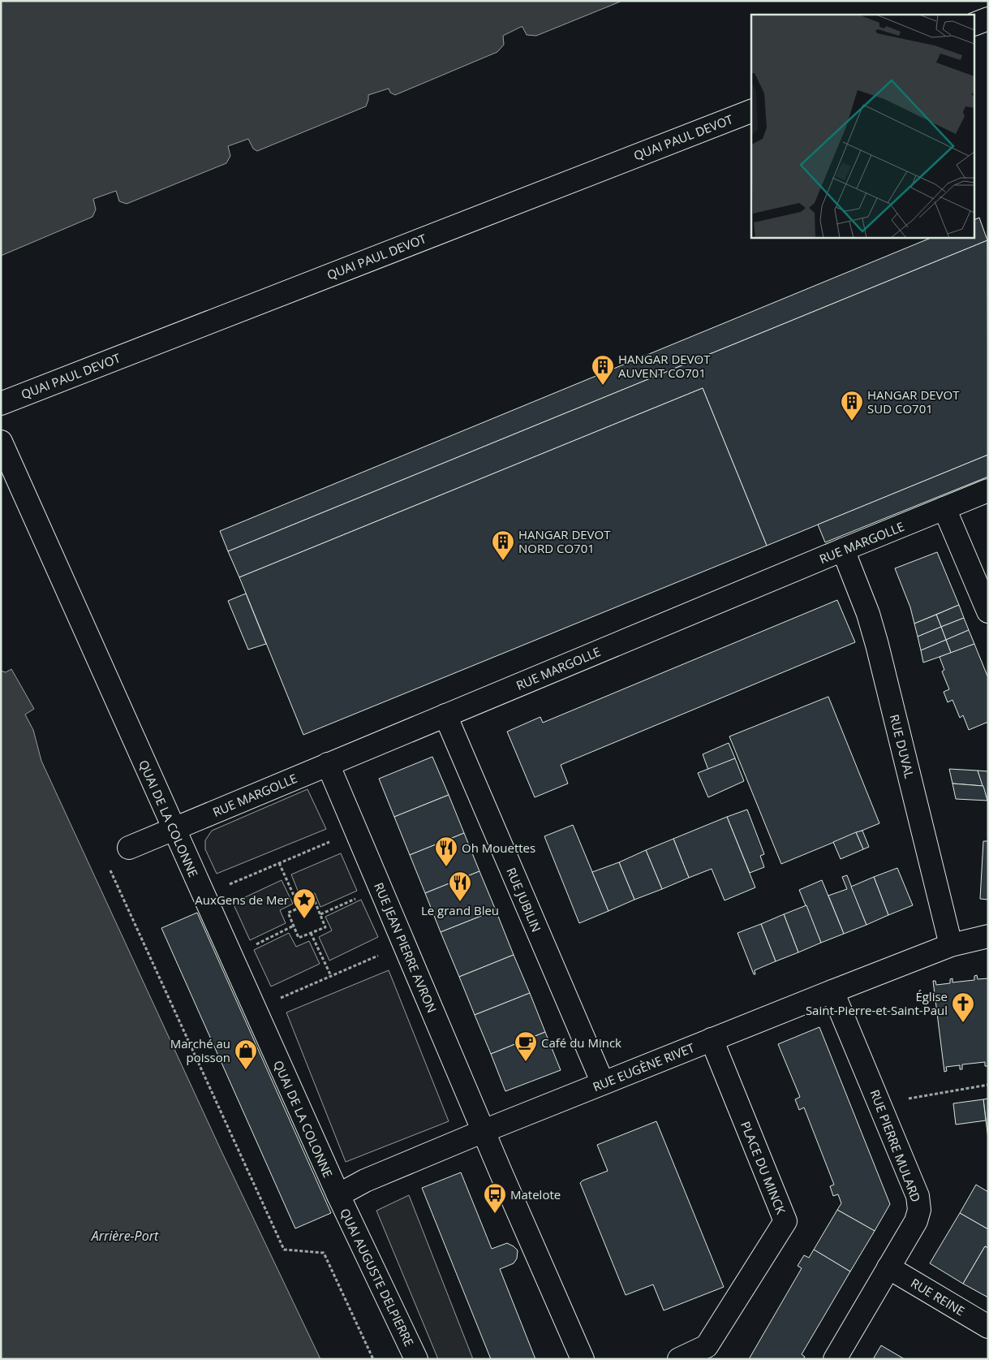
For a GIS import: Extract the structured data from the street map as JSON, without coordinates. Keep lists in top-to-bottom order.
{
  "streets": {
    "street": [
      "QUAI PAUL DEVOT",
      "RUE MARGOLLE",
      "RUE DUVAL",
      "QUAI DE LA COLONNE",
      "RUE JUBILIN",
      "RUE JEAN PIERRE AVRON",
      "RUE EUGÈNE RIVET",
      "RUE PIERRE MULARD",
      "PLACE DU MINCK",
      "QUAI AUGUSTE DELPIERRE",
      "RUE REINE"
    ]
  },
  "crossings": [
    ["RUE MARGOLLE", "RUE DUVAL"],
    ["RUE MARGOLLE", "QUAI DE LA COLONNE"],
    ["RUE MARGOLLE", "RUE JUBILIN"],
    ["RUE MARGOLLE", "RUE JEAN PIERRE AVRON"],
    ["RUE DUVAL", "RUE EUGÈNE RIVET"],
    ["QUAI DE LA COLONNE", "RUE EUGÈNE RIVET"],
    ["QUAI DE LA COLONNE", "QUAI AUGUSTE DELPIERRE"],
    ["RUE JUBILIN", "RUE EUGÈNE RIVET"],
    ["RUE JEAN PIERRE AVRON", "RUE EUGÈNE RIVET"],
    ["RUE EUGÈNE RIVET", "RUE PIERRE MULARD"],
    ["RUE EUGÈNE RIVET", "PLACE DU MINCK"],
    ["RUE EUGÈNE RIVET", "QUAI AUGUSTE DELPIERRE"],
    ["RUE PIERRE MULARD", "RUE REINE"]
  ],
  "water": ["Arrière-Port"],
  "places": {
    "building": ["HANGAR DEVOT AUVENT CO701", "HANGAR DEVOT SUD CO701", "HANGAR DEVOT NORD CO701"],
    "restaurant": ["Oh Mouettes", "Le grand Bleu"],
    "place": ["AuxGens de Mer"],
    "church": ["Église Saint-Pierre-et-Saint-Paul"],
    "cafe": ["Café du Minck"],
    "shop": ["Marché au poisson"],
    "bus stop": ["Matelote"]
  }
}
